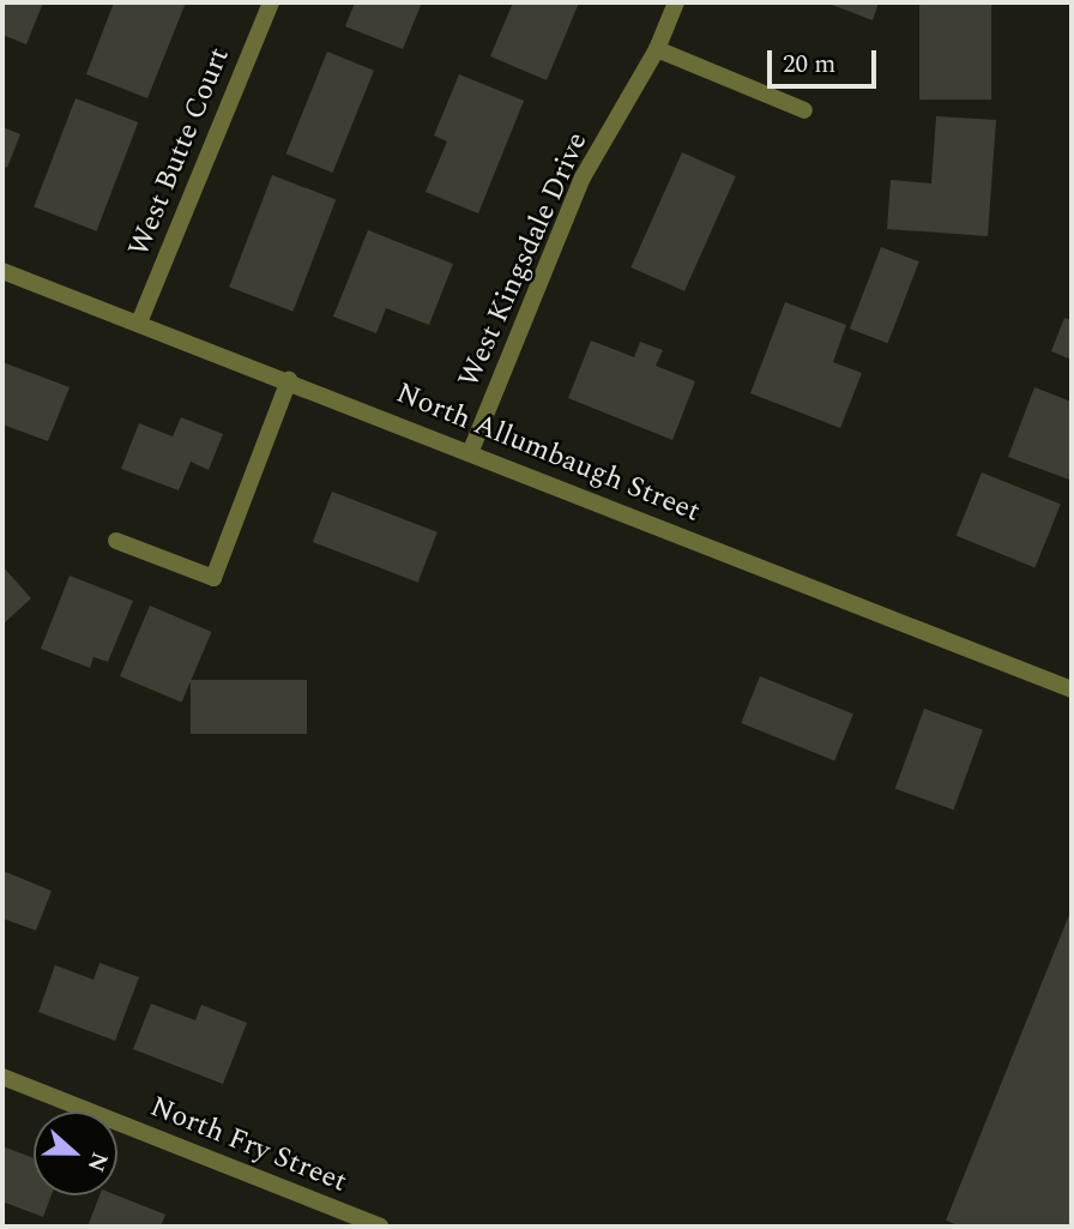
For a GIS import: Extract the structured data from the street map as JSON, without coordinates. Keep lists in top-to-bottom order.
{
  "streets": {
    "street": [
      "West Butte Court",
      "West Kingsdale Drive",
      "North Allumbaugh Street",
      "North Fry Street"
    ]
  },
  "crossings": [
    ["West Butte Court", "North Allumbaugh Street"],
    ["West Kingsdale Drive", "North Allumbaugh Street"]
  ],
  "scale_bar": "20 m",
  "north": "right"
}
